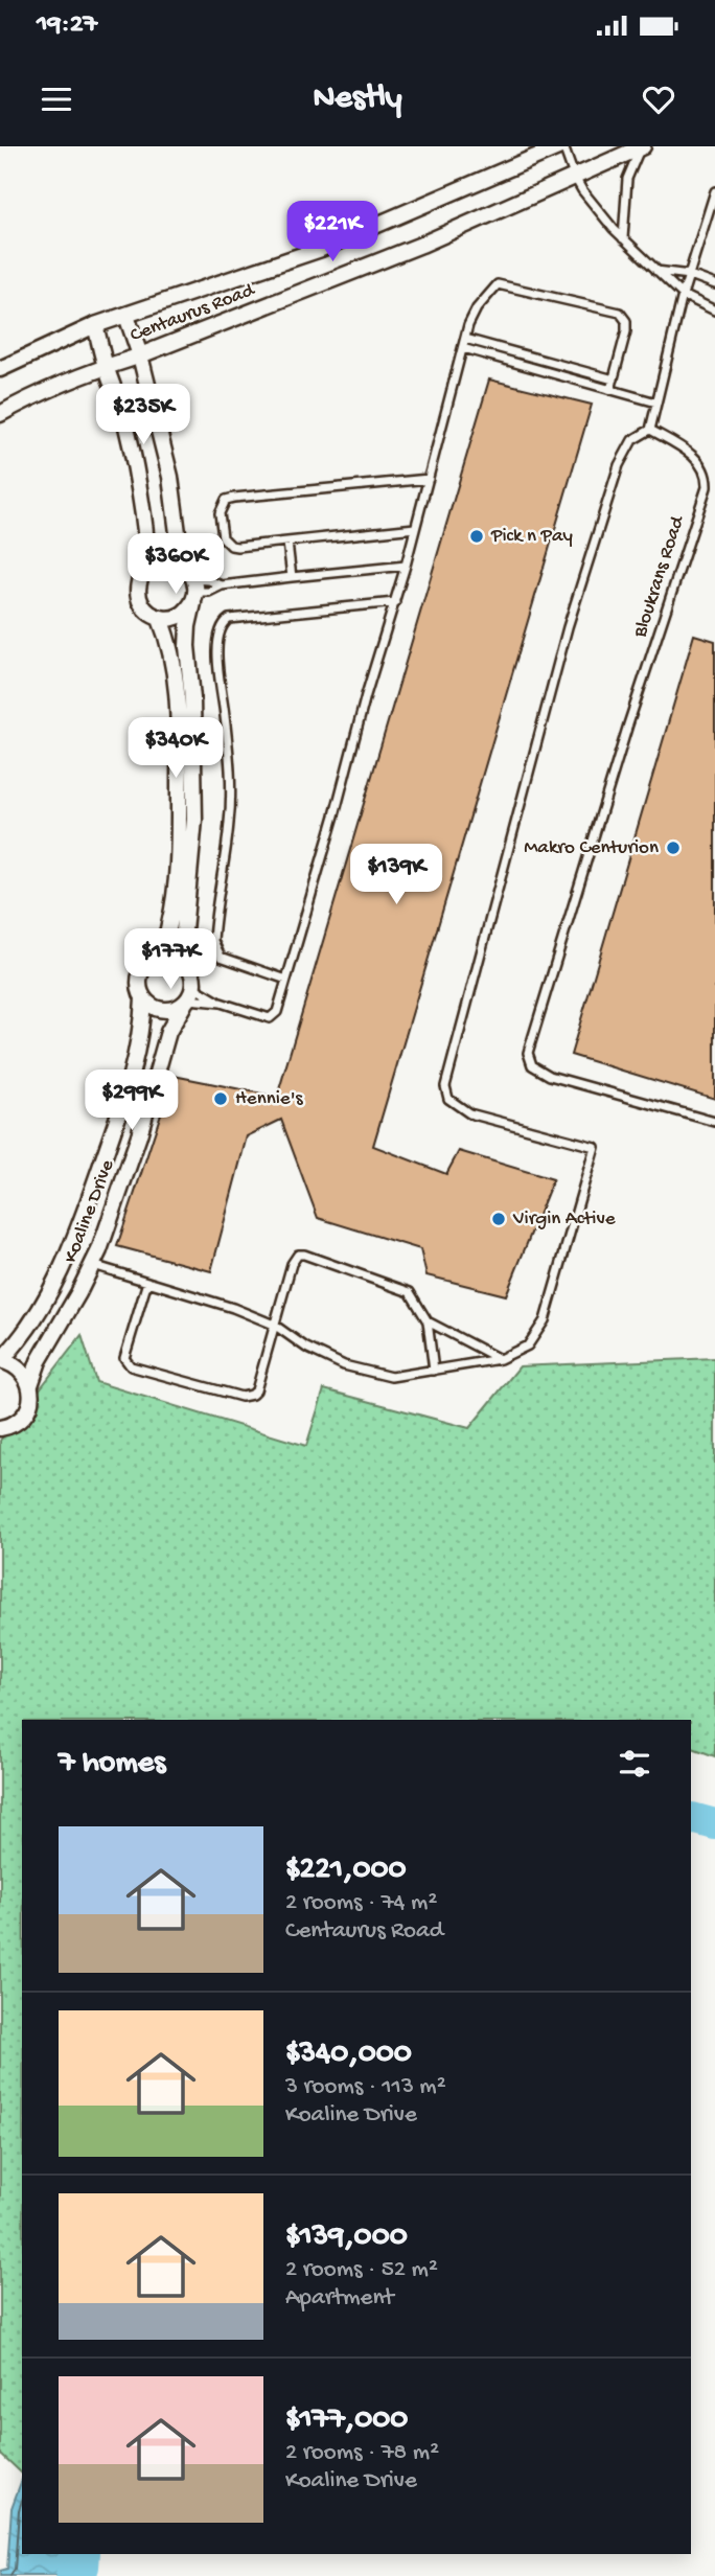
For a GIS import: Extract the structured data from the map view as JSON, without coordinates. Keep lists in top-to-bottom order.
{
  "streets": {
    "street": ["Centaurus Road", "Koaline Drive"],
    "lane": ["Bloukrans Road"]
  },
  "places": [
    "Pick n Pay",
    "Makro Centurion",
    "Hennie's",
    "Virgin Active"
  ],
  "page": {
    "status": "19:27",
    "header": "Nestly",
    "price": [
      "$221K",
      "$235K",
      "$360K",
      "$340K",
      "$139K",
      "$177K",
      "$299K"
    ],
    "heading": "7 homes",
    "list": [
      {
        "name": "$221,000",
        "note": "2 rooms · 74 m² · Centaurus Road"
      },
      {
        "name": "$340,000",
        "note": "3 rooms · 113 m² · Koaline Drive"
      },
      {
        "name": "$139,000",
        "note": "2 rooms · 52 m² · Apartment"
      },
      {
        "name": "$177,000",
        "note": "2 rooms · 78 m² · Koaline Drive"
      }
    ]
  }
}
